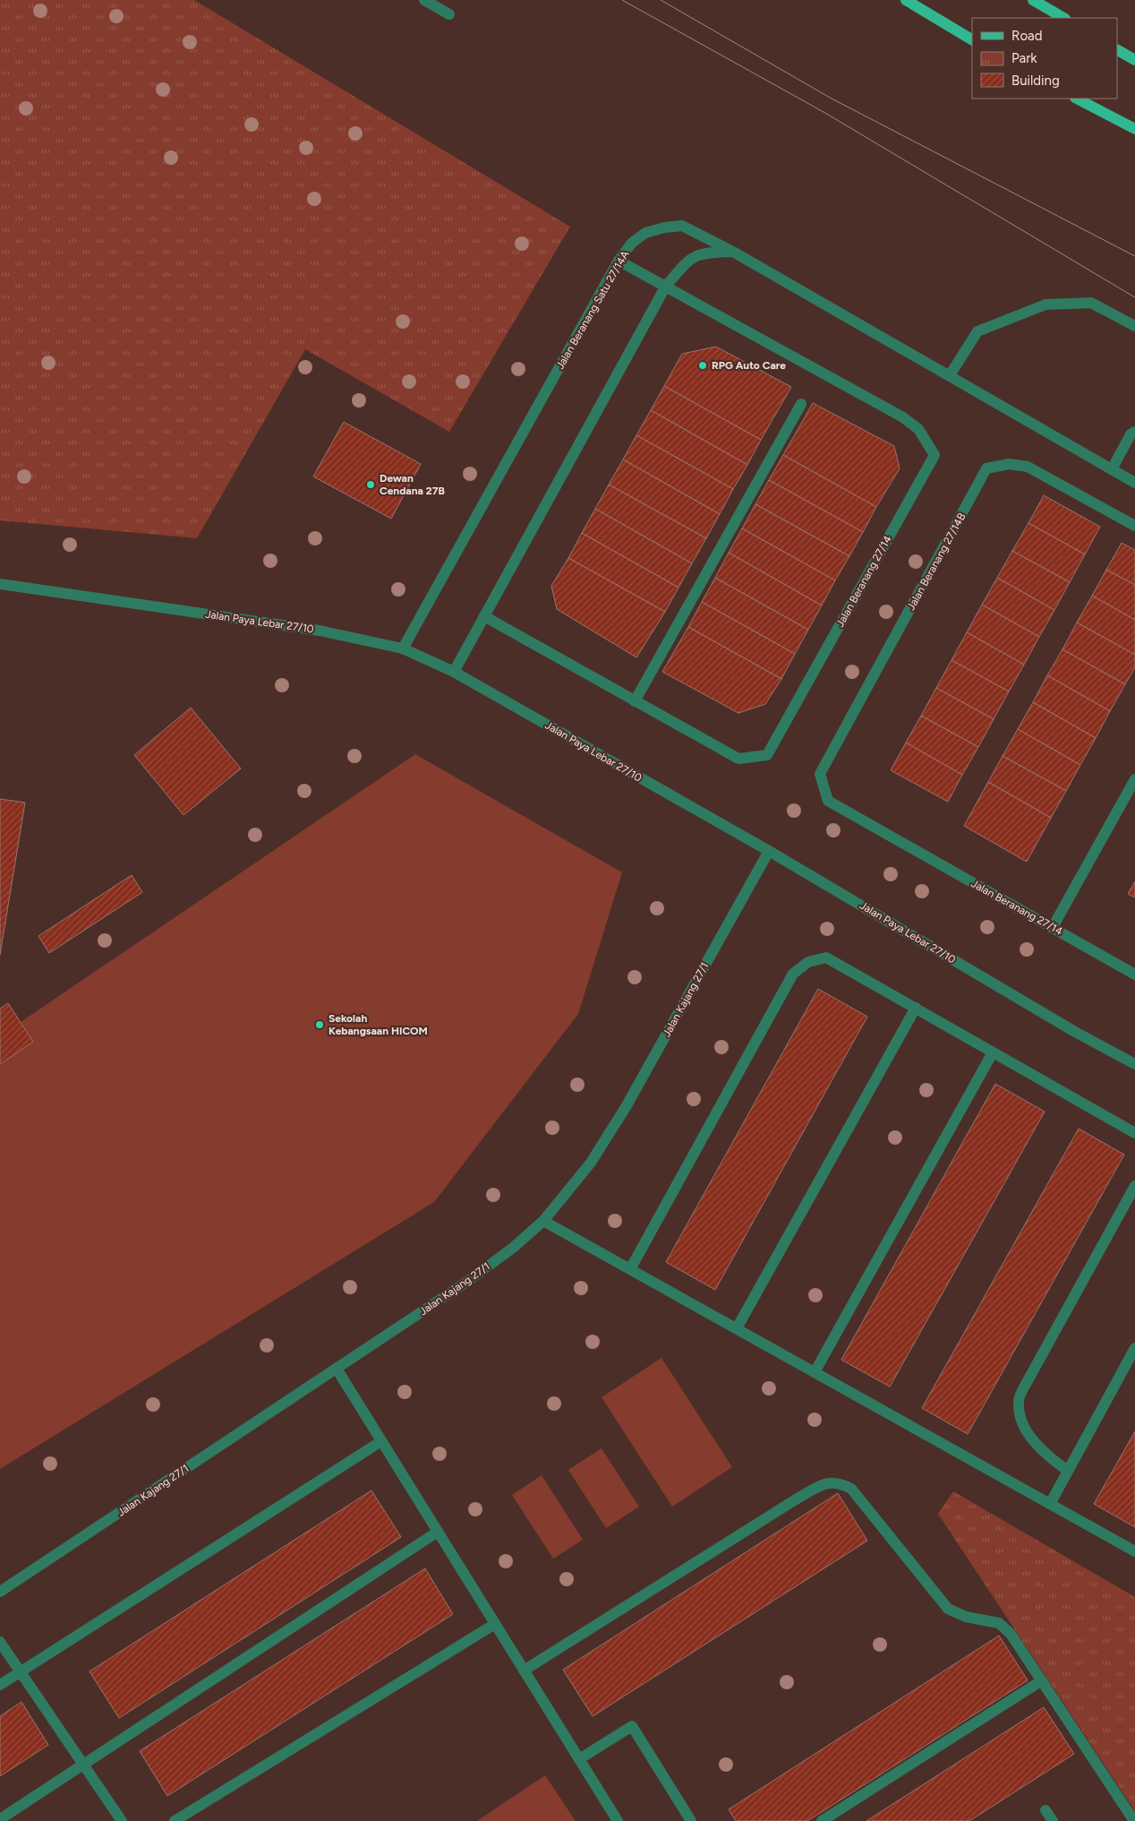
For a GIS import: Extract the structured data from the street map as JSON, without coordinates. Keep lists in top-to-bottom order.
{
  "streets": {
    "street": [
      "Jalan Beranang Satu 27/14A",
      "Jalan Beranang 27/14B",
      "Jalan Beranang 27/14",
      "Jalan Paya Lebar 27/10",
      "Jalan Kajang 27/1"
    ]
  },
  "crossings": [
    ["Jalan Beranang Satu 27/14A", "Jalan Beranang 27/14"],
    ["Jalan Beranang Satu 27/14A", "Jalan Paya Lebar 27/10"],
    ["Jalan Beranang 27/14B", "Jalan Beranang 27/14"],
    ["Jalan Paya Lebar 27/10", "Jalan Kajang 27/1"]
  ],
  "places": ["RPG Auto Care", "Dewan Cendana 27B", "Sekolah Kebangsaan HICOM"],
  "legend": ["Road", "Park", "Building"]
}
